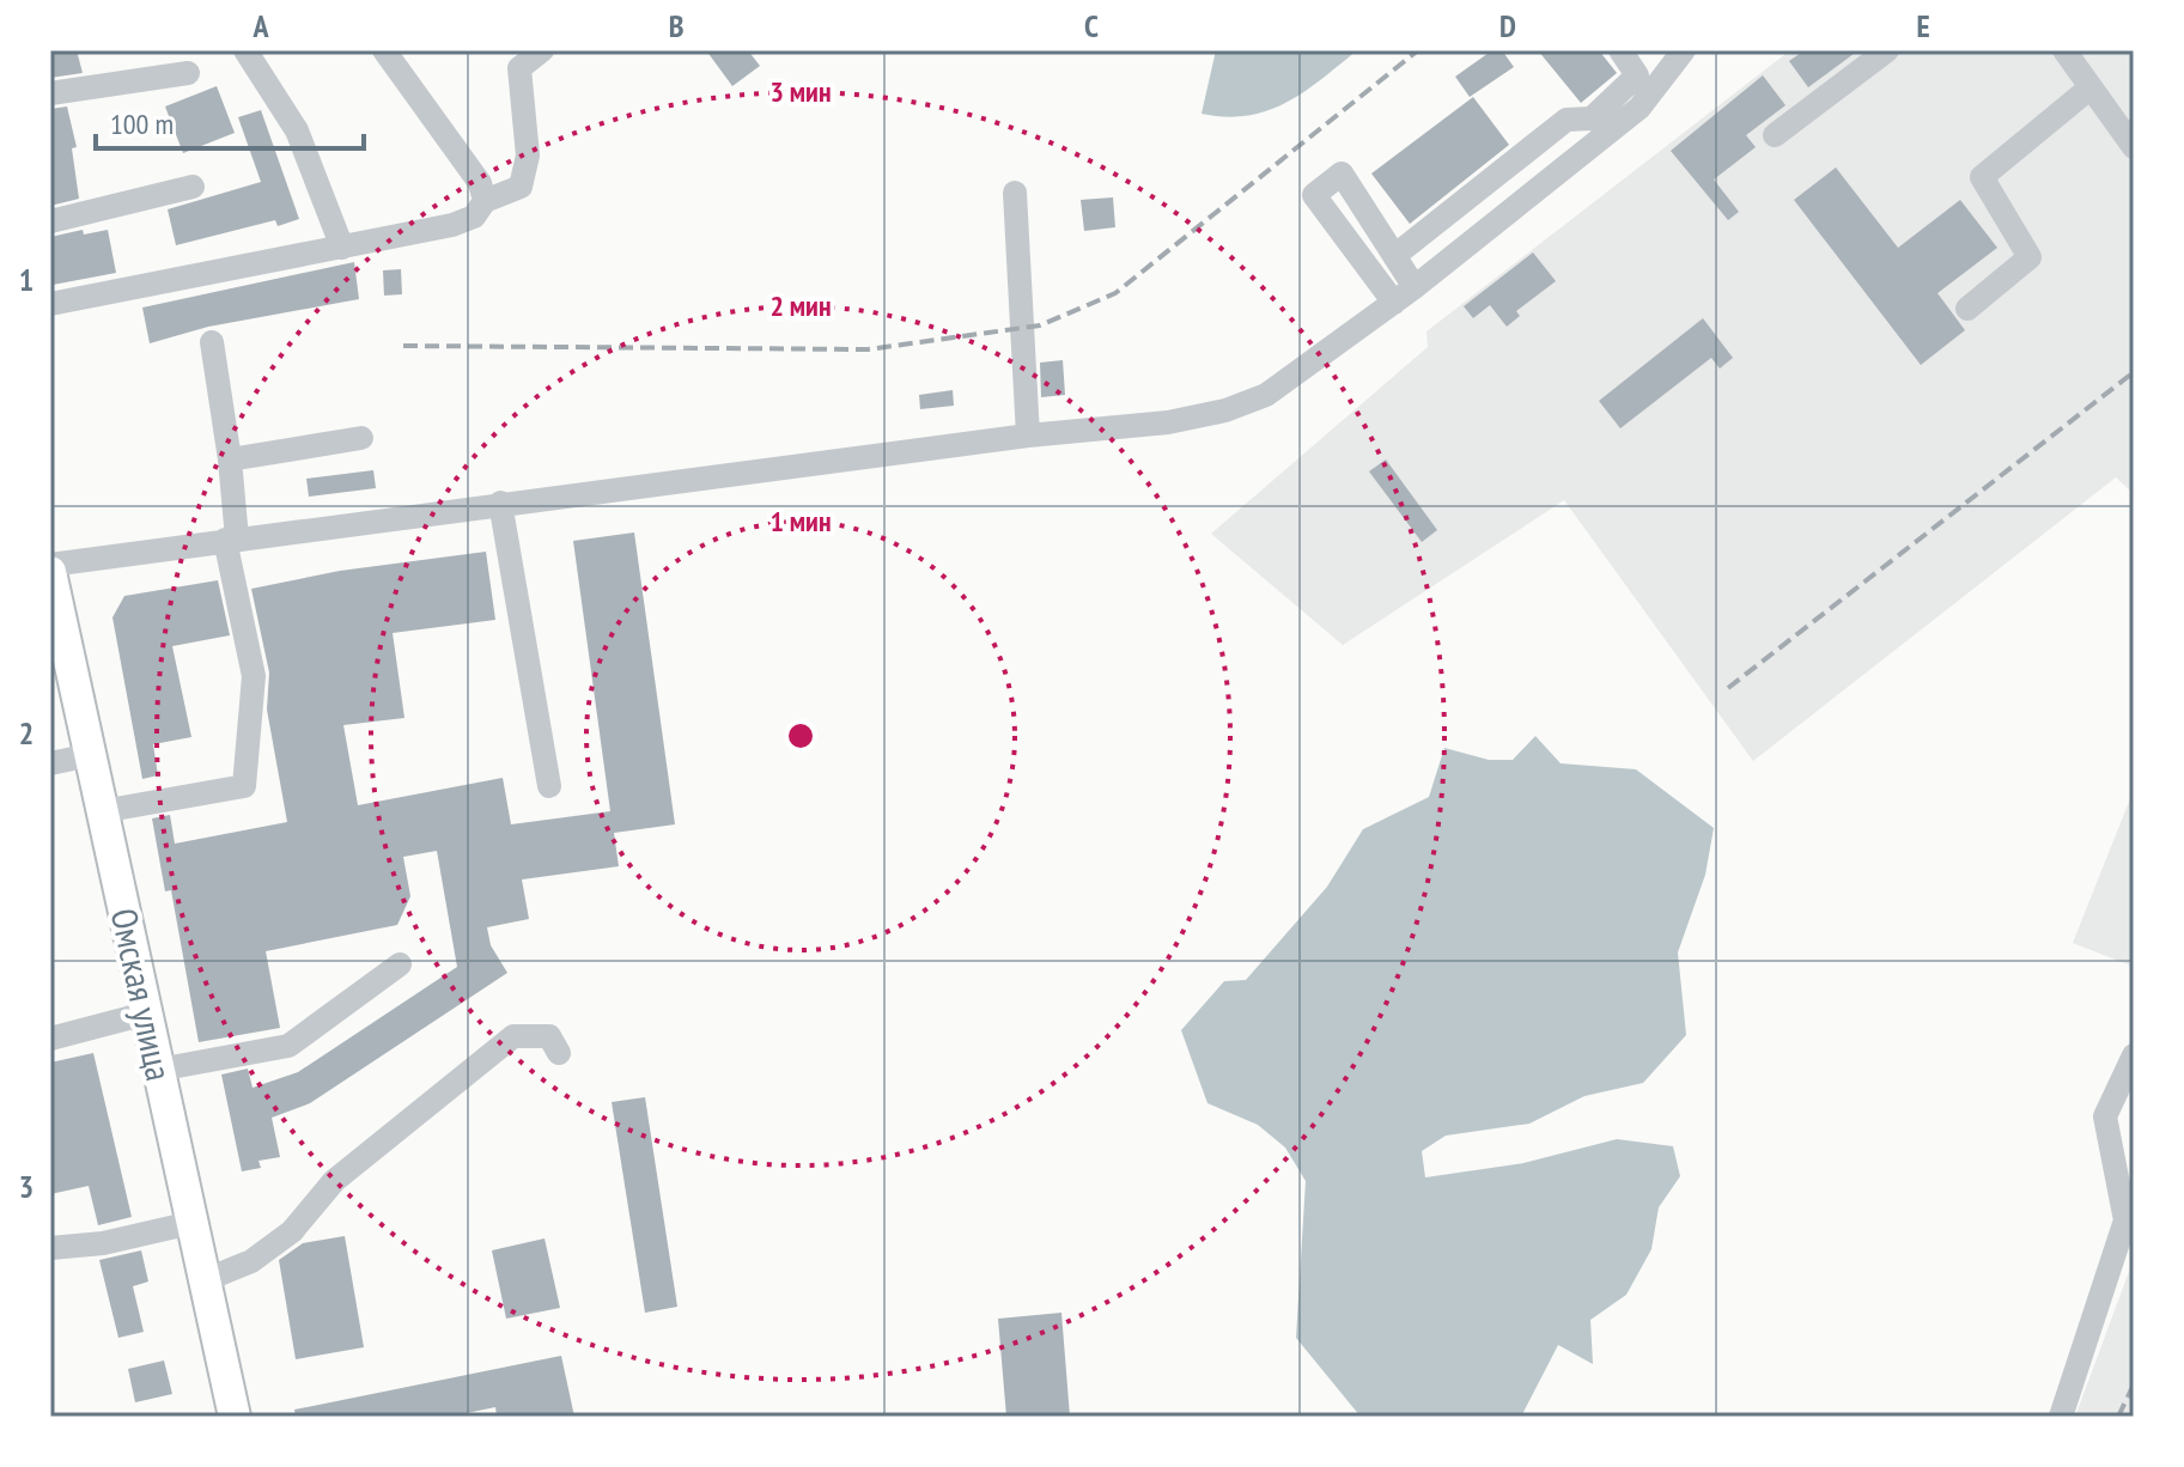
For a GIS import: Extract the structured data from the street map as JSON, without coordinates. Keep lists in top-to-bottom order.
{
  "streets": {
    "main road": ["Омская улица"]
  },
  "scale_bar": "100 m",
  "grid": {
    "columns": [
      "A",
      "B",
      "C",
      "D",
      "E"
    ],
    "rows": ["1", "2", "3"]
  },
  "rings": ["3 мин", "2 мин", "1 мин"]
}
